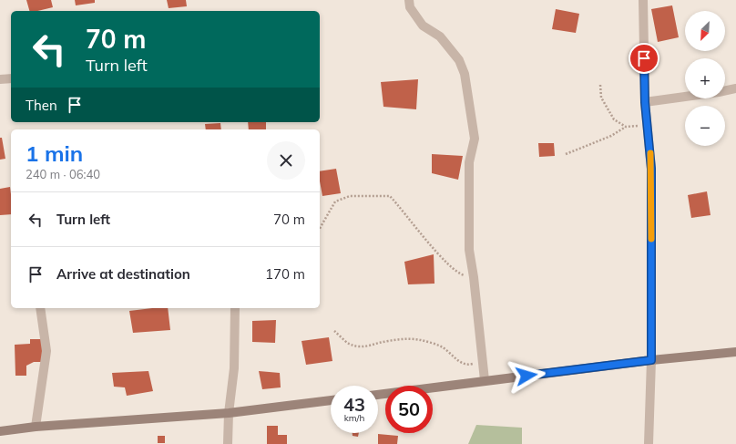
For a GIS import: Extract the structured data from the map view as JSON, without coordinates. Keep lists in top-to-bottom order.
{
  "north": "bottom left",
  "page": {
    "map_buttons": ["+", "−"],
    "turn": ["70 m", "Turn left"],
    "then": "Then",
    "heading": ["1 min", "240 m · 06:40"],
    "list": [
      {
        "name": "Turn left",
        "value": "70 m"
      },
      {
        "name": "Arrive at destination",
        "value": "170 m"
      }
    ],
    "speed": "43 km/h",
    "limit": "50"
  }
}
